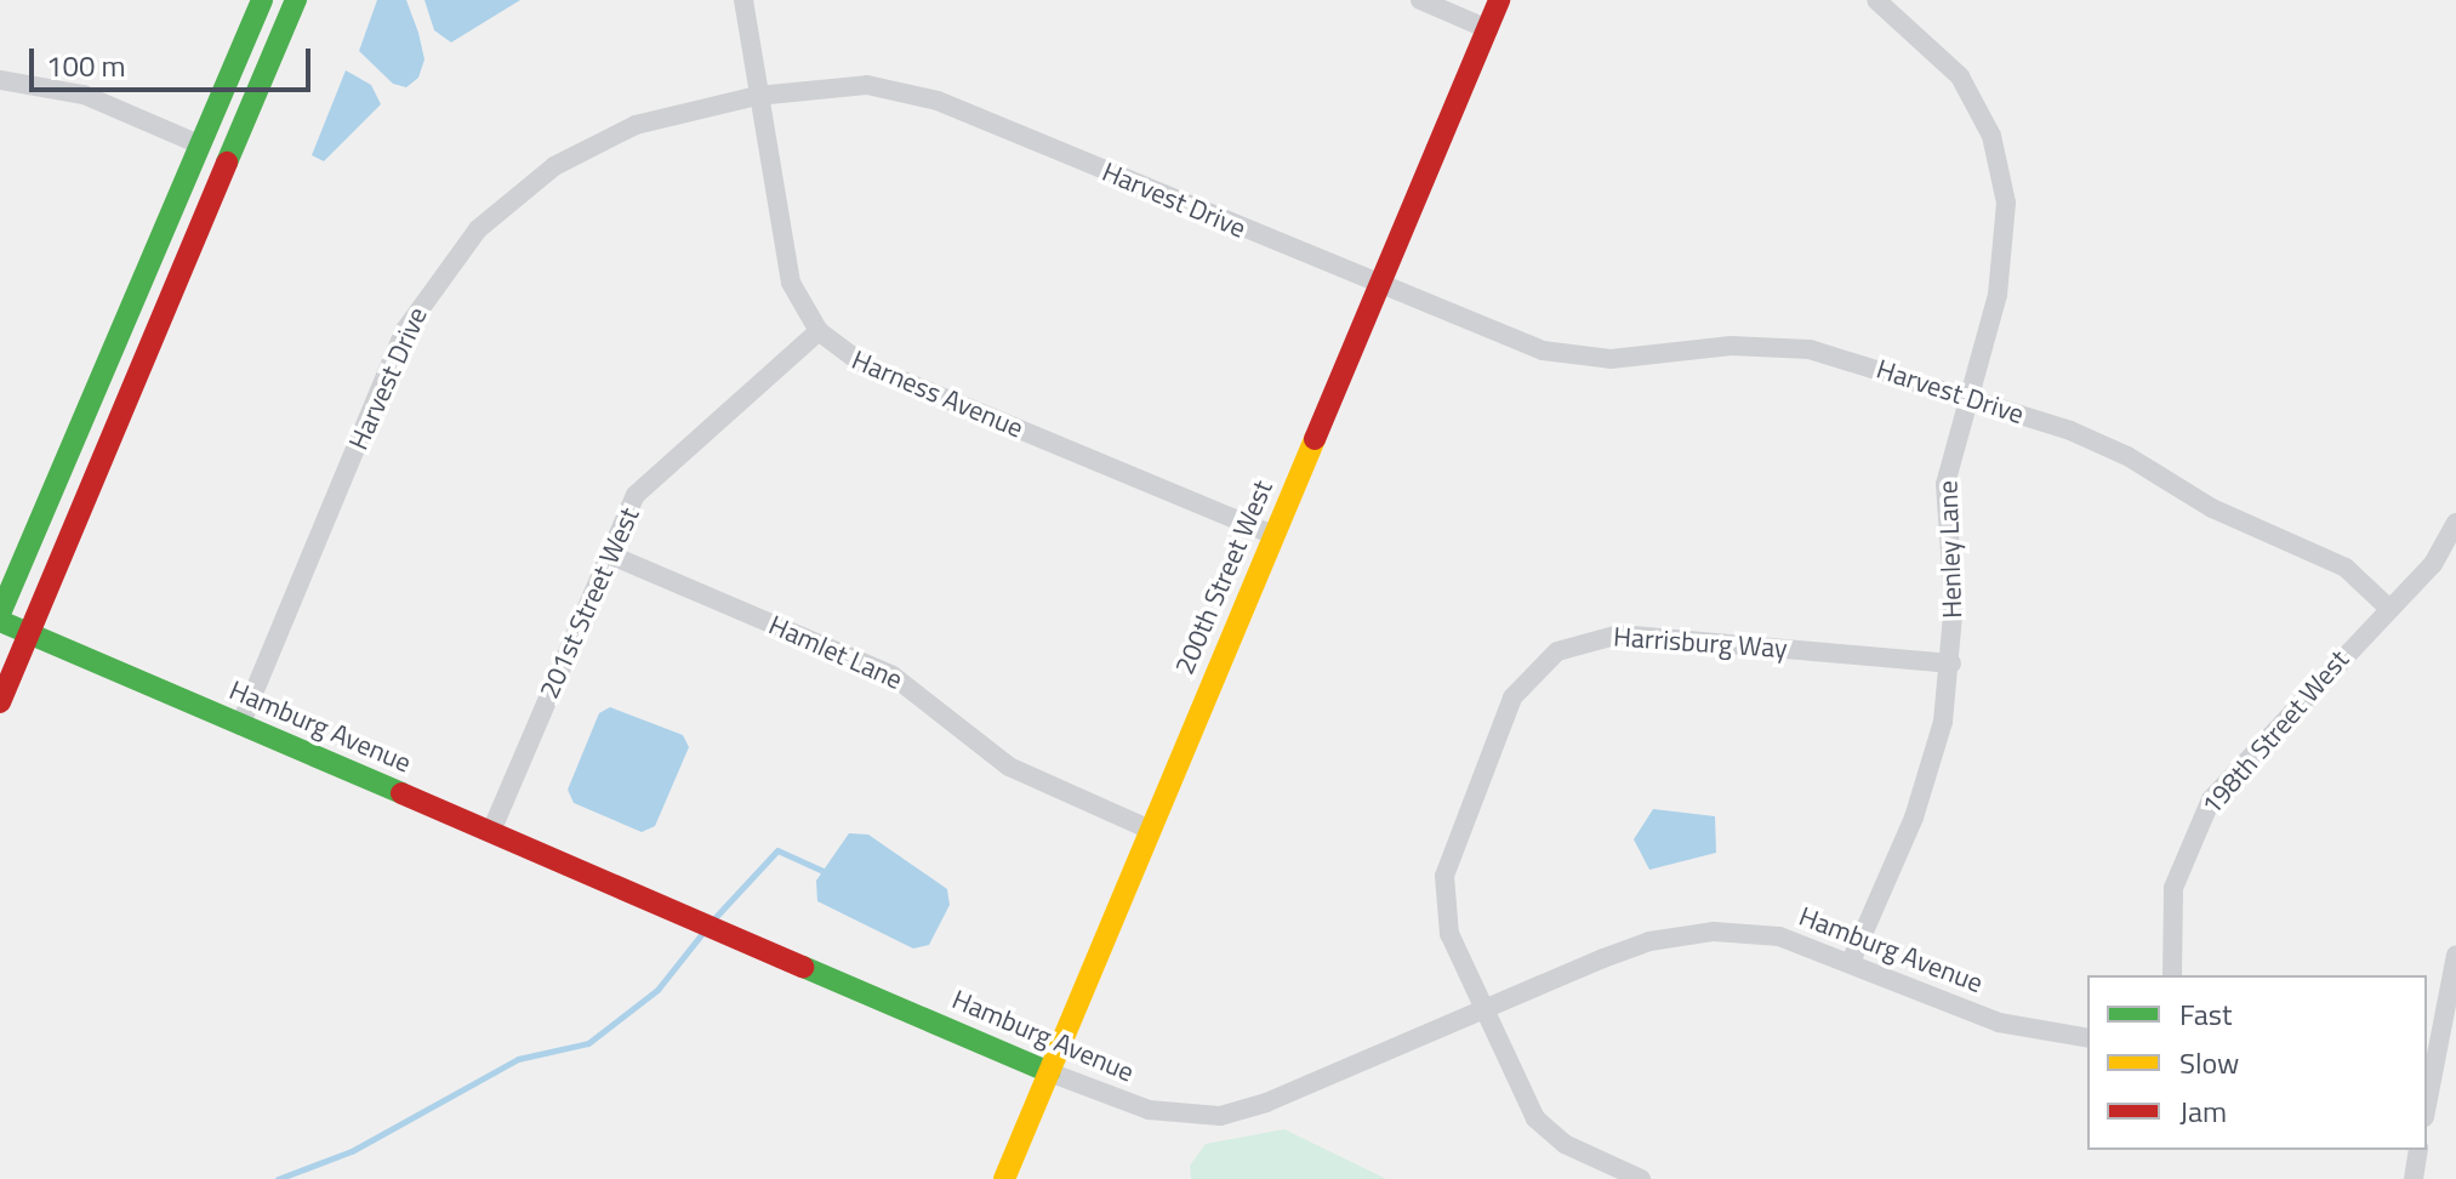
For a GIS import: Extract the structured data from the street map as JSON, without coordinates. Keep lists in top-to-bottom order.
{
  "streets": {
    "street": [
      "Harvest Drive",
      "Harness Avenue",
      "Henley Lane",
      "200th Street West",
      "201st Street West",
      "Harrisburg Way",
      "Hamlet Lane",
      "Hamburg Avenue",
      "198th Street West"
    ]
  },
  "crossings": [
    ["Harvest Drive", "Harness Avenue"],
    ["Harvest Drive", "Henley Lane"],
    ["Harvest Drive", "200th Street West"],
    ["Harvest Drive", "Hamburg Avenue"],
    ["Harvest Drive", "198th Street West"],
    ["Harness Avenue", "200th Street West"],
    ["Harness Avenue", "201st Street West"],
    ["Henley Lane", "Harrisburg Way"],
    ["Henley Lane", "Hamburg Avenue"],
    ["200th Street West", "Hamlet Lane"],
    ["200th Street West", "Hamburg Avenue"],
    ["201st Street West", "Hamlet Lane"],
    ["201st Street West", "Hamburg Avenue"],
    ["Harrisburg Way", "Hamburg Avenue"]
  ],
  "legend": ["Fast", "Slow", "Jam"],
  "scale_bar": "100 m"
}
